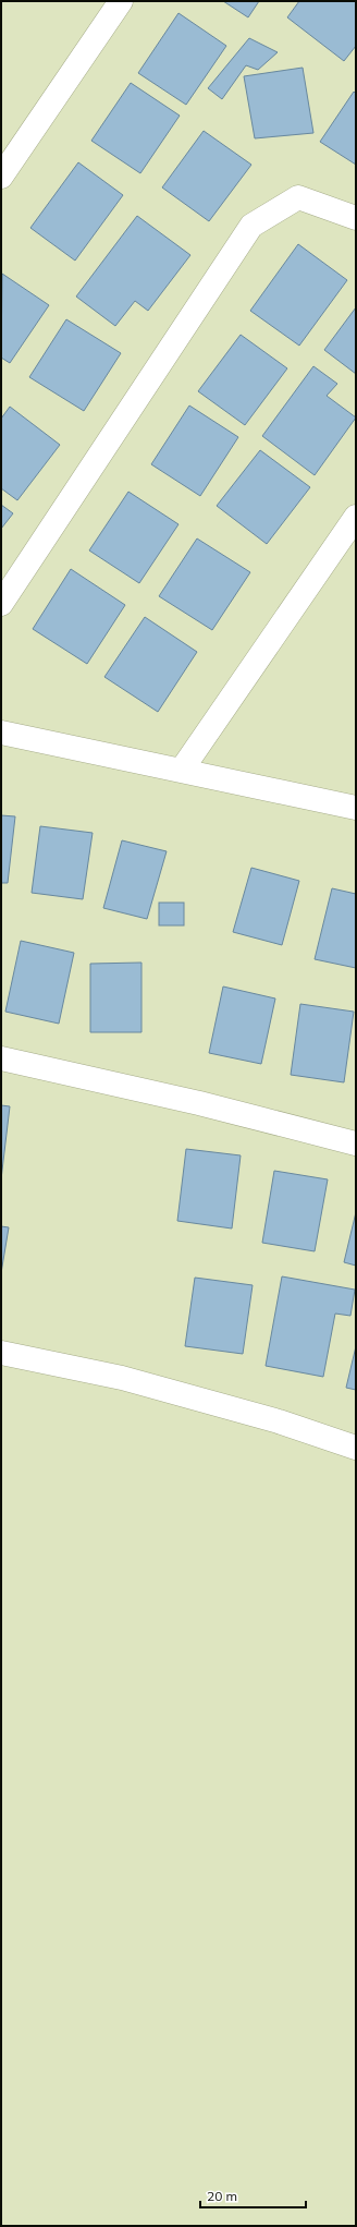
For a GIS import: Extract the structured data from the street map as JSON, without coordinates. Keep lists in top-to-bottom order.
{
  "scale_bar": "20 m"
}
